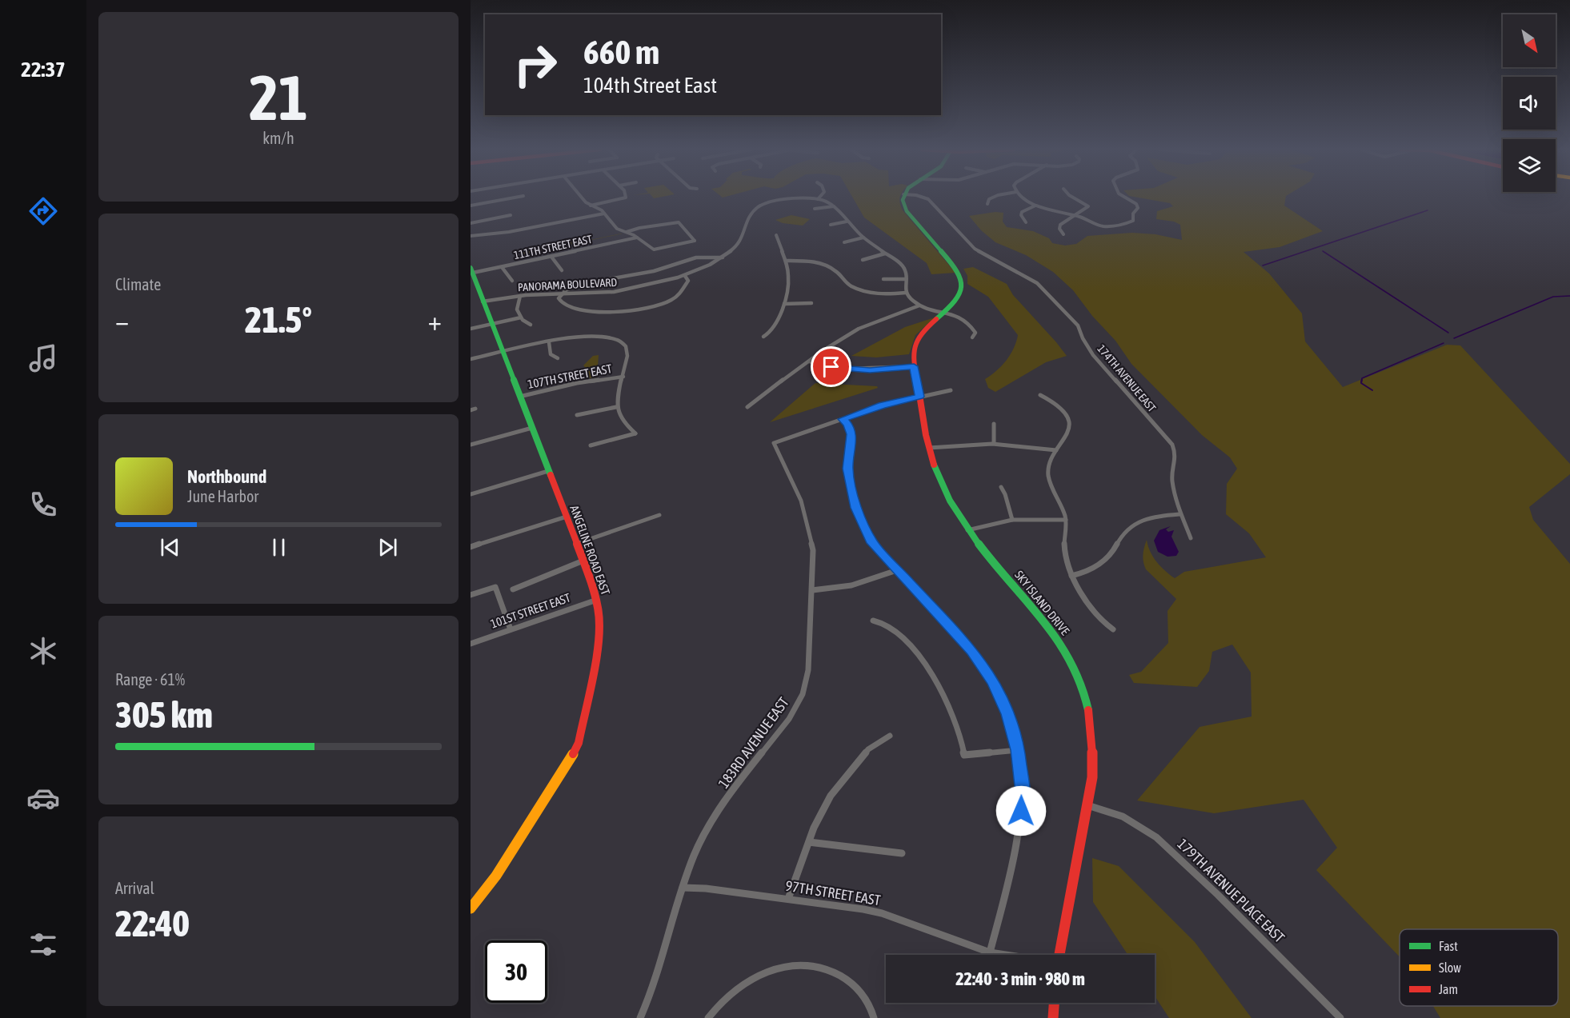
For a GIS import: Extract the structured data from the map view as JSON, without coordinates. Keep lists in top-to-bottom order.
{
  "streets": {
    "street": [
      "111TH STREET EAST",
      "PANORAMA BOULEVARD",
      "107TH STREET EAST",
      "174TH AVENUE EAST",
      "ANGELINE ROAD EAST",
      "SKY ISLAND DRIVE",
      "101ST STREET EAST",
      "183RD AVENUE EAST",
      "179TH AVENUE PLACE EAST",
      "97TH STREET EAST"
    ]
  },
  "crossings": [
    ["111TH STREET EAST", "ANGELINE ROAD EAST"],
    ["PANORAMA BOULEVARD", "ANGELINE ROAD EAST"],
    ["107TH STREET EAST", "ANGELINE ROAD EAST"],
    ["ANGELINE ROAD EAST", "101ST STREET EAST"],
    ["SKY ISLAND DRIVE", "179TH AVENUE PLACE EAST"],
    ["183RD AVENUE EAST", "97TH STREET EAST"]
  ],
  "legend": ["Fast", "Slow", "Jam"],
  "north": "bottom right",
  "page": {
    "tabs": "22:37",
    "tile": [
      ["21", "km/h"],
      "Climate",
      ["Range · 61%", "305 km"],
      ["Arrival", "22:40"]
    ],
    "turn": ["660 m", "104th Street East"],
    "heat": ["−", "21.5°", "+"],
    "song": ["Northbound", "June Harbor"],
    "limit": "30",
    "trip": "22:40 · 3 min · 980 m"
  }
}
